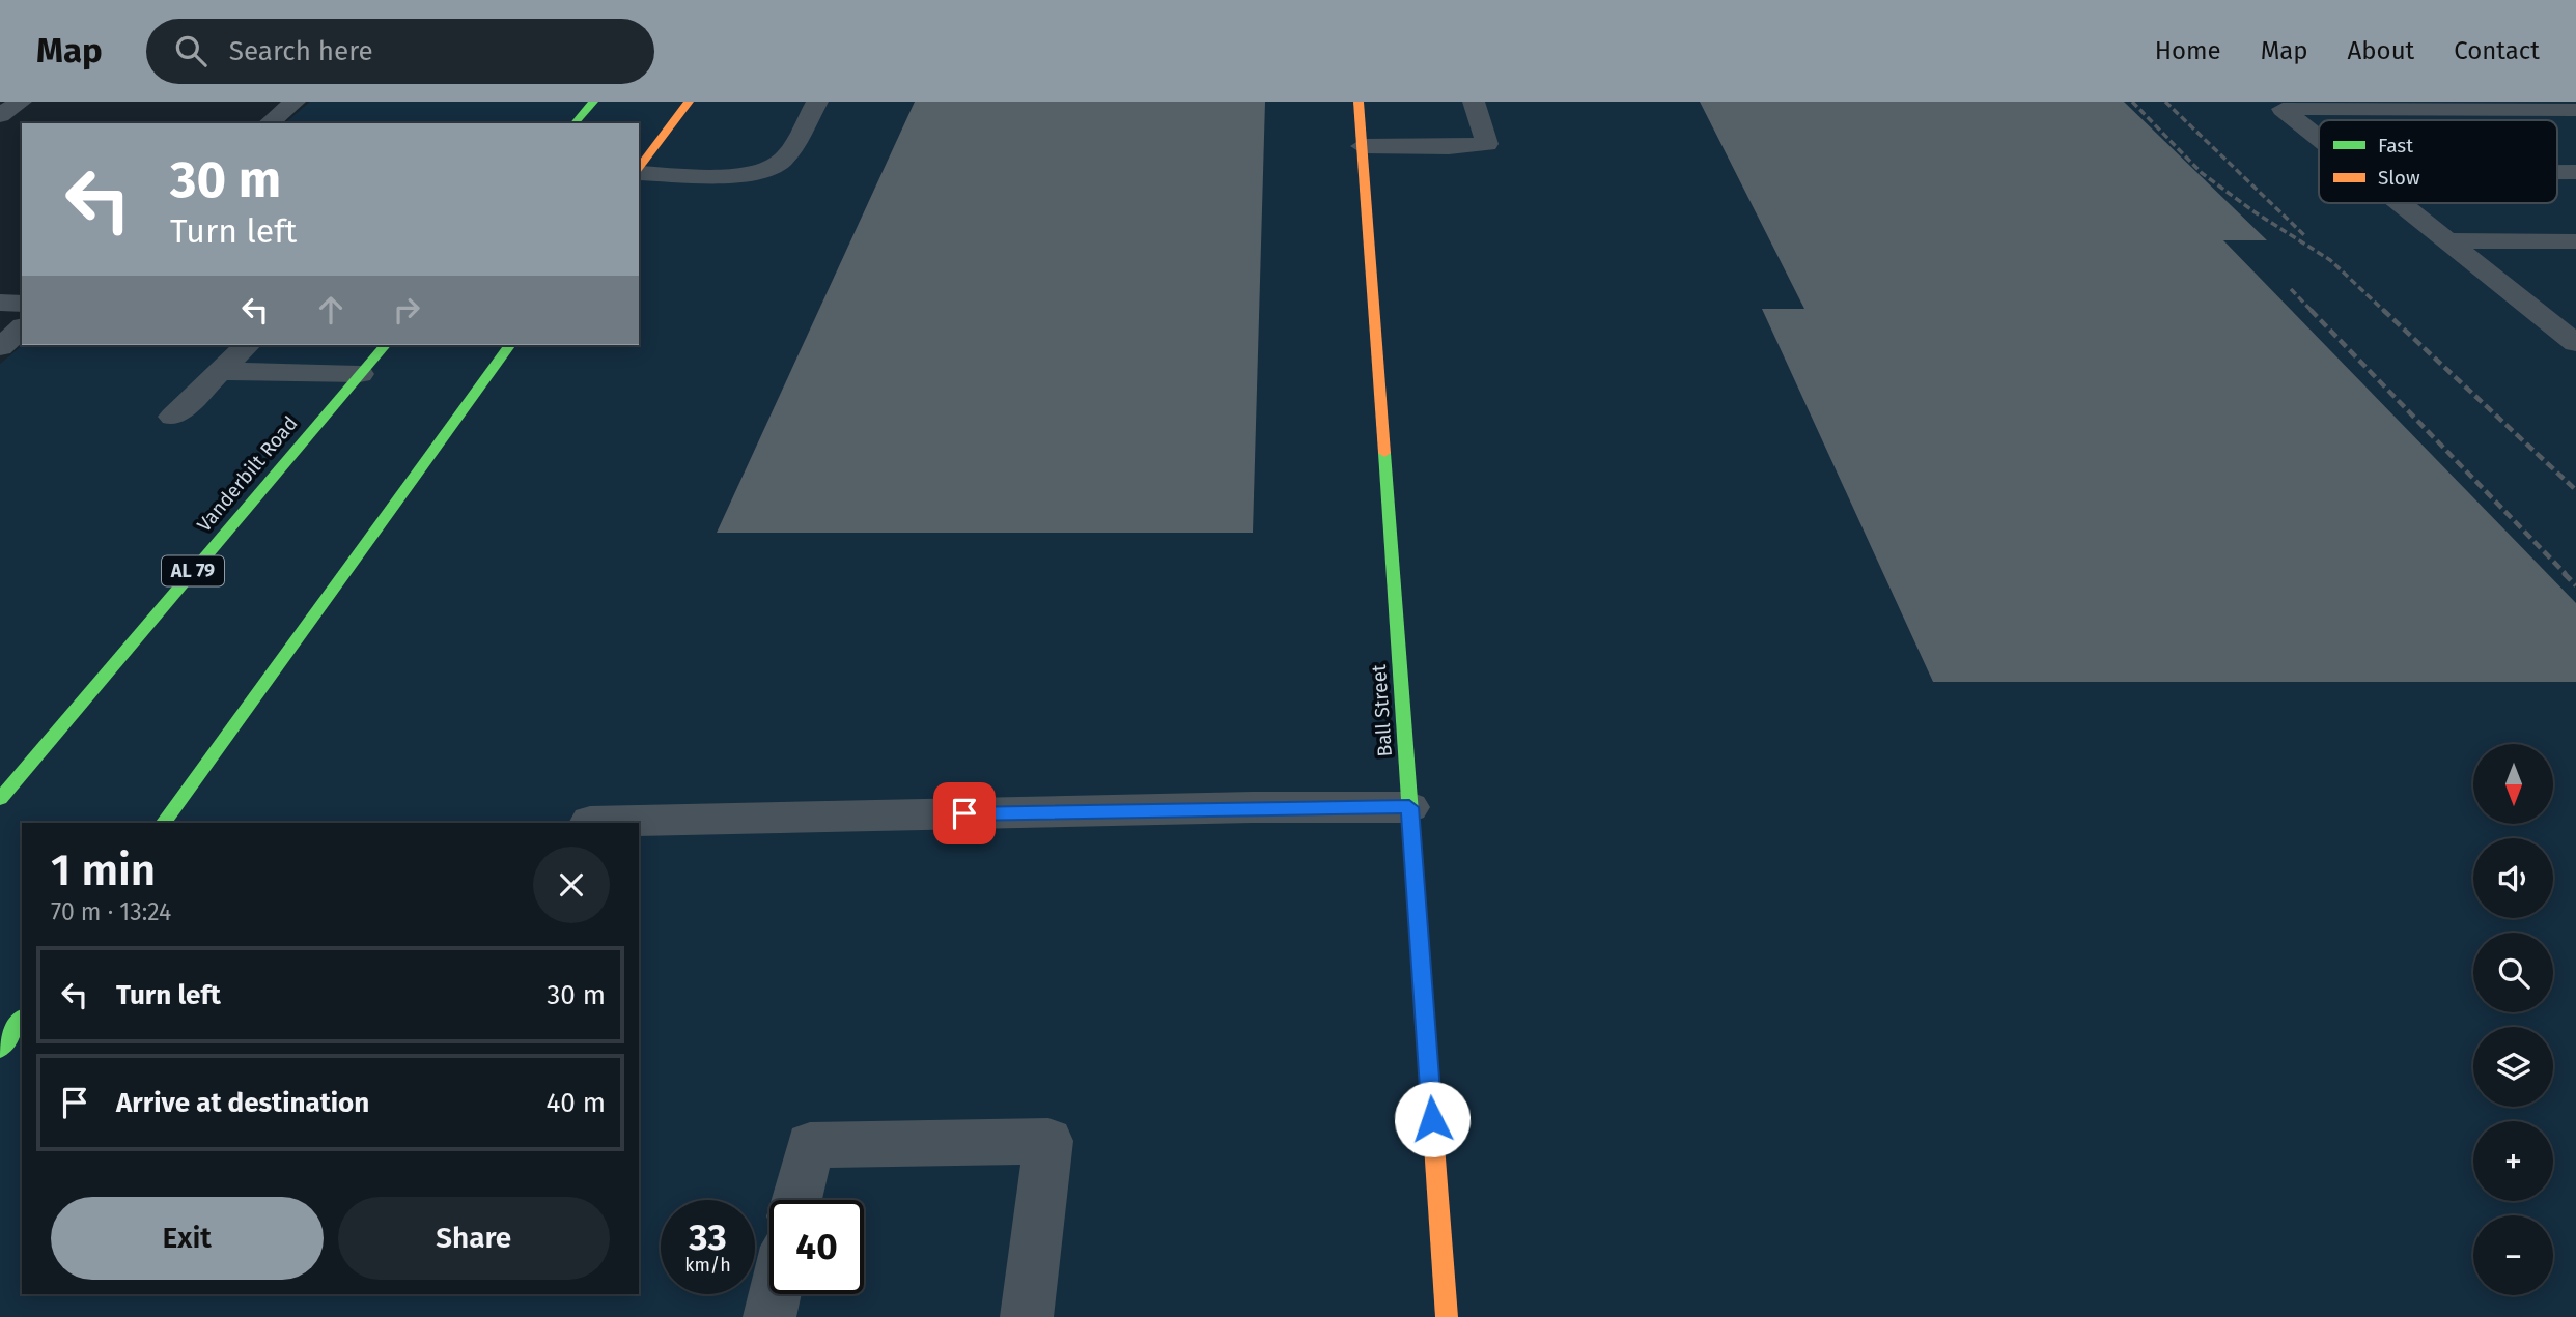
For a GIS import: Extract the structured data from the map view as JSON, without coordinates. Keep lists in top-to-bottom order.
{
  "streets": {
    "street": ["Vanderbilt Road", "AL 79", "Ball Street"]
  },
  "legend": ["Fast", "Slow"],
  "north": "bottom",
  "page": {
    "header": "Map",
    "search": "Search here",
    "nav": [
      "Home",
      "Map",
      "About",
      "Contact"
    ],
    "turn": ["30 m", "Turn left"],
    "map_buttons": ["+", "−"],
    "heading": ["1 min", "70 m · 13:24"],
    "list": [
      {
        "name": "Turn left",
        "value": "30 m"
      },
      {
        "name": "Arrive at destination",
        "value": "40 m"
      }
    ],
    "buttons": ["Exit", "Share"],
    "speed": "33 km/h",
    "limit": "40"
  }
}
